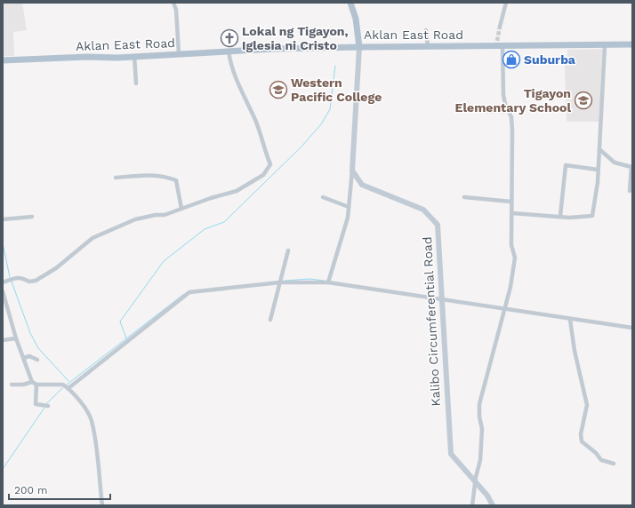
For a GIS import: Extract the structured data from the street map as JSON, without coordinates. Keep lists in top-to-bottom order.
{
  "streets": {
    "main road": ["Aklan East Road", "Kalibo Circumferential Road"]
  },
  "places": {
    "church": ["Lokal ng Tigayon, Iglesia ni Cristo"],
    "shop": ["Suburba"],
    "school or university": ["Western Pacific College", "Tigayon Elementary School"]
  },
  "scale_bar": "200 m"
}
